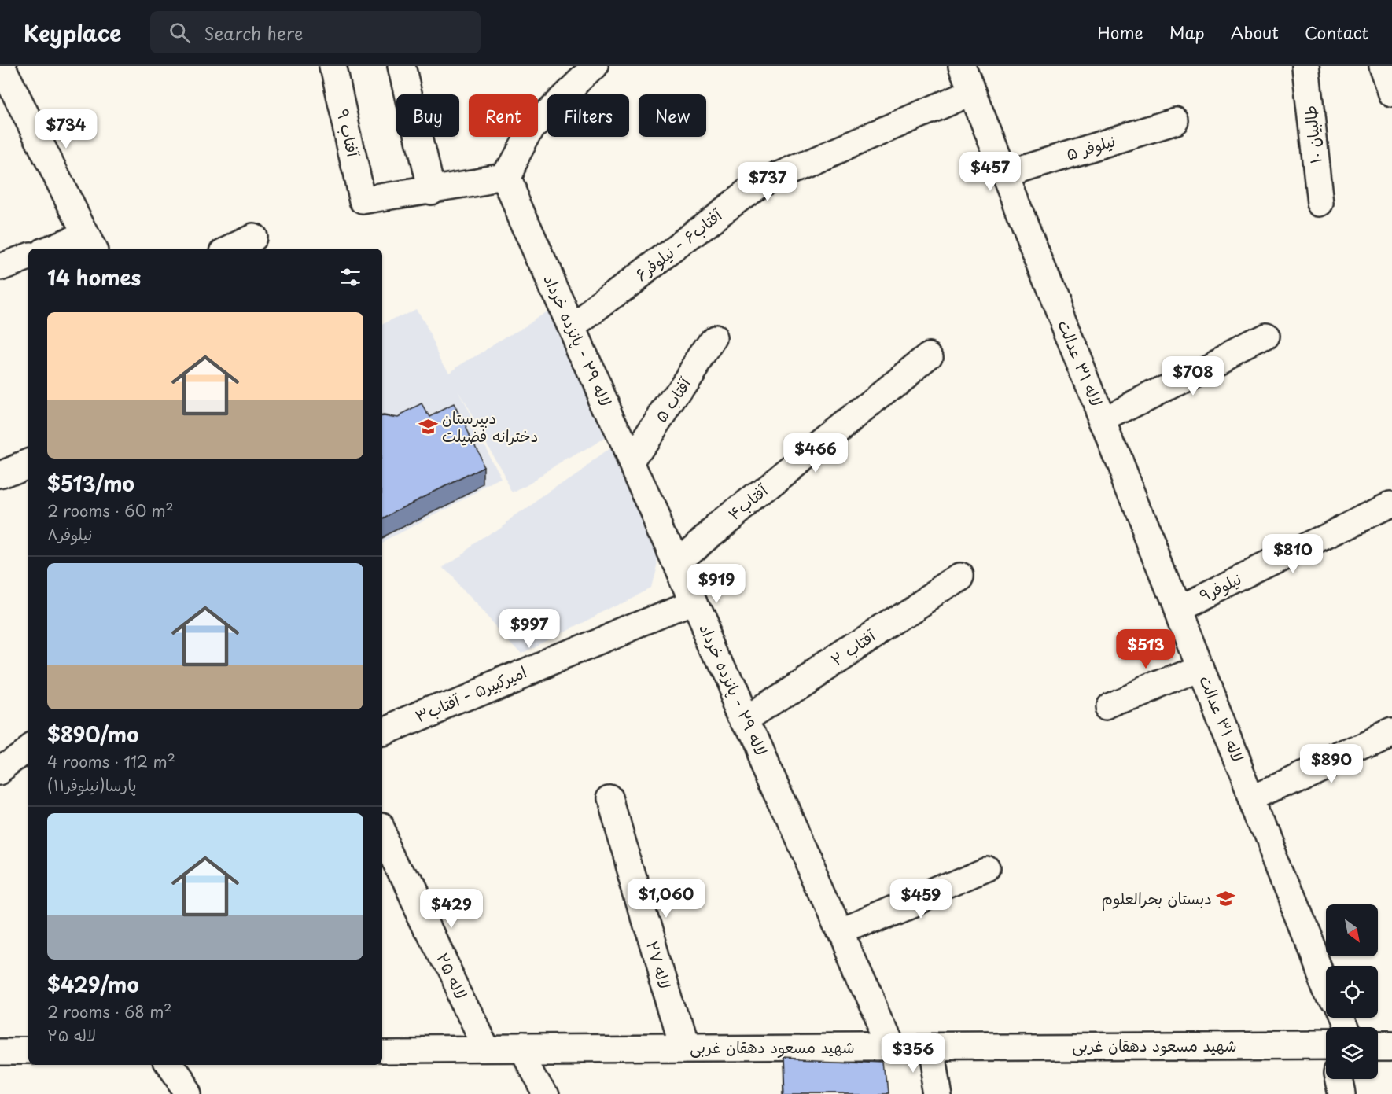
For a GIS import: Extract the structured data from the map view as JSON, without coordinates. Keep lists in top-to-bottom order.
{
  "streets": {
    "street": [
      "آفتاب ۹",
      "طالبیان ۱۰",
      "نیلوفر ۵",
      "آفتاب۶ - نیلوفر۶",
      "لاله ۲۹ - پانزده خرداد",
      "لاله ۳۱ عدالت",
      "آفتاب ۵",
      "آفتاب۴",
      "نیلوفر۹",
      "آفتاب ۲",
      "امیرکبیر۵ - آفتاب۳",
      "لاله ۲۷",
      "لاله ۲۵",
      "شهید مسعود دهقان غربی"
    ]
  },
  "crossings": [
    ["نیلوفر ۵", "لاله ۳۱ عدالت"],
    ["آفتاب۶ - نیلوفر۶", "لاله ۲۹ - پانزده خرداد"],
    ["آفتاب۶ - نیلوفر۶", "لاله ۳۱ عدالت"],
    ["لاله ۲۹ - پانزده خرداد", "آفتاب ۵"],
    ["لاله ۲۹ - پانزده خرداد", "آفتاب۴"],
    ["لاله ۲۹ - پانزده خرداد", "آفتاب ۲"],
    ["لاله ۲۹ - پانزده خرداد", "امیرکبیر۵ - آفتاب۳"],
    ["لاله ۲۹ - پانزده خرداد", "شهید مسعود دهقان غربی"],
    ["لاله ۳۱ عدالت", "نیلوفر۹"],
    ["لاله ۲۷", "شهید مسعود دهقان غربی"],
    ["لاله ۲۵", "شهید مسعود دهقان غربی"]
  ],
  "places": {
    "school or university": ["دبیرستان دخترانه فضیلت", "دبستان بحرالعلوم"]
  },
  "north": "bottom right",
  "page": {
    "header": "Keyplace",
    "search": "Search here",
    "nav": [
      "Home",
      "Map",
      "About",
      "Contact"
    ],
    "chip": [
      "Buy",
      "Rent",
      "Filters",
      "New"
    ],
    "price": [
      "$734",
      "$457",
      "$737",
      "$708",
      "$466",
      "$810",
      "$919",
      "$997",
      "$513",
      "$890",
      "$1,060",
      "$459",
      "$429",
      "$356"
    ],
    "heading": "14 homes",
    "list": [
      {
        "name": "$513/mo",
        "note": "2 rooms · 60 m² · نیلوفر۸"
      },
      {
        "name": "$890/mo",
        "note": "4 rooms · 112 m² · پارسا(نیلوفر۱۱)"
      },
      {
        "name": "$429/mo",
        "note": "2 rooms · 68 m² · لاله ۲۵"
      }
    ]
  }
}
